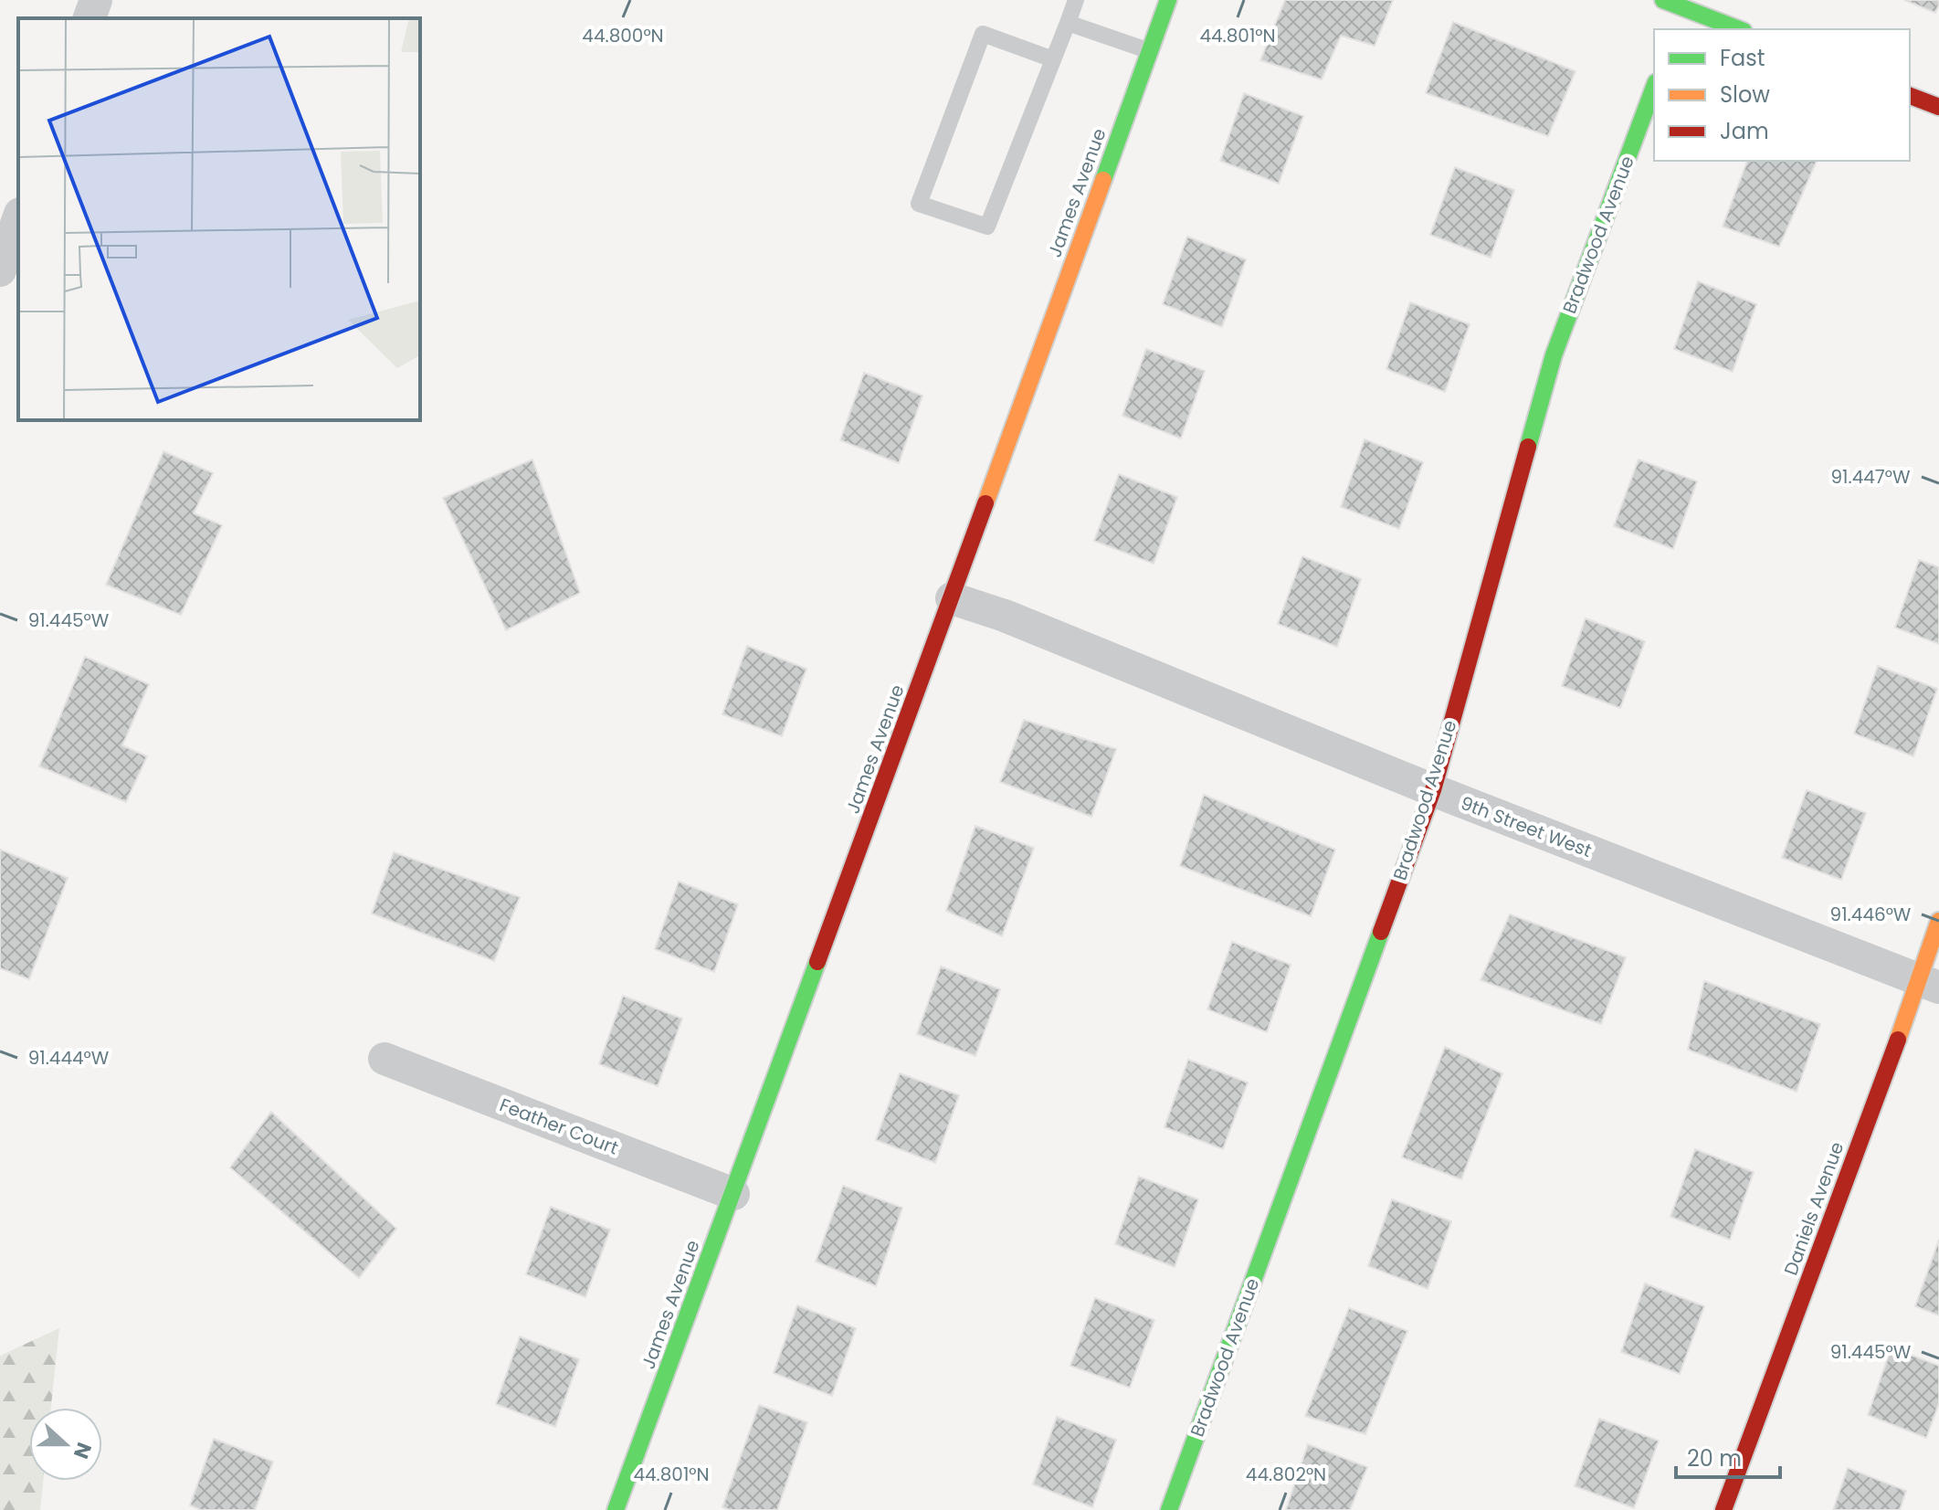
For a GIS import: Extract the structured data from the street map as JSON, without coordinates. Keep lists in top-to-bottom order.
{
  "streets": {
    "street": [
      "James Avenue",
      "Bradwood Avenue",
      "9th Street West",
      "Feather Court",
      "Daniels Avenue"
    ]
  },
  "crossings": [
    ["James Avenue", "9th Street West"],
    ["James Avenue", "Feather Court"],
    ["Bradwood Avenue", "9th Street West"],
    ["9th Street West", "Daniels Avenue"]
  ],
  "legend": ["Fast", "Slow", "Jam"],
  "scale_bar": "20 m",
  "north": "right",
  "coordinates": [
    "44.800°N",
    "44.801°N",
    "91.447°W",
    "91.445°W",
    "91.446°W",
    "91.444°W",
    "44.802°N"
  ]
}
